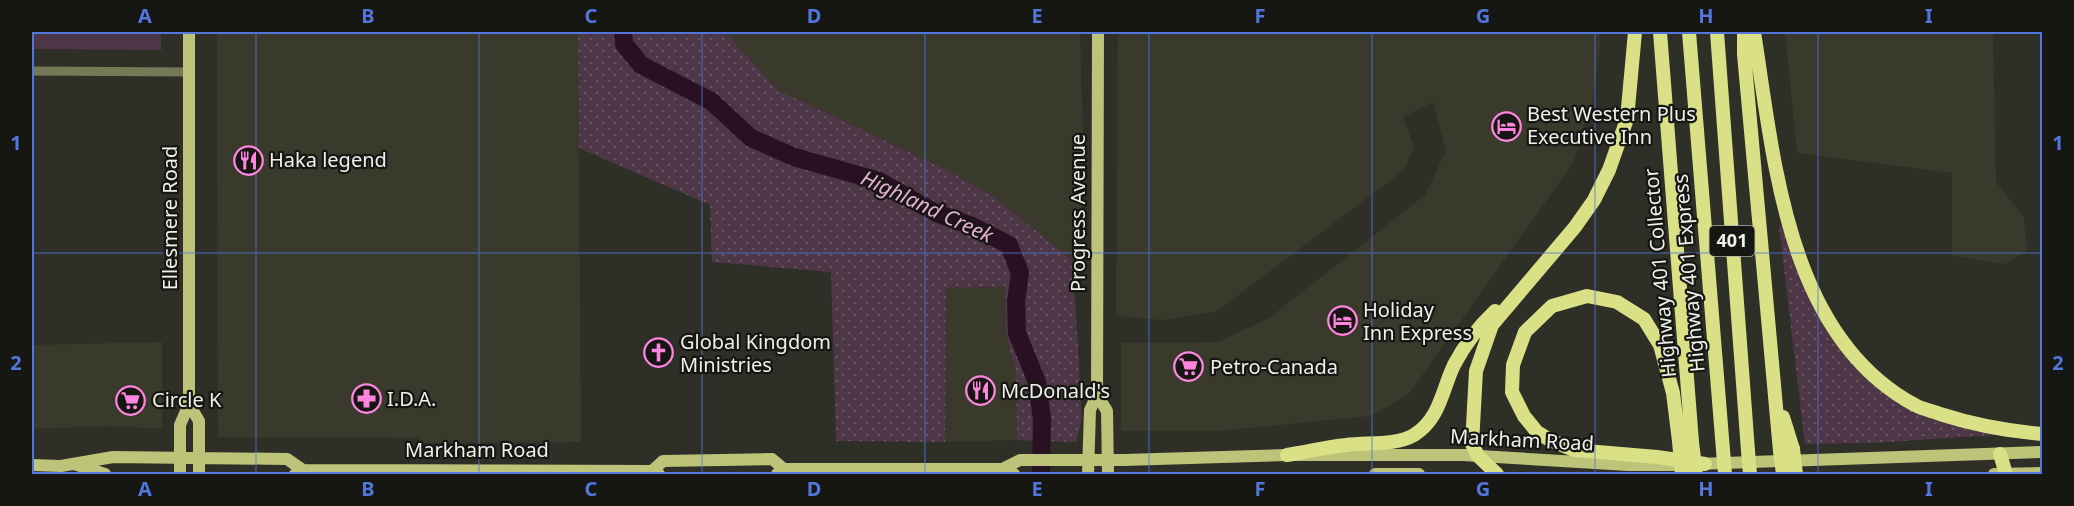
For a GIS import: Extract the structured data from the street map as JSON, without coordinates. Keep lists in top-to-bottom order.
{
  "streets": {
    "highway": ["401", "Highway 401 Collector", "Highway 401 Express"],
    "main road": ["Progress Avenue", "Ellesmere Road", "Markham Road"]
  },
  "crossings": [
    ["Progress Avenue", "Markham Road"],
    ["Ellesmere Road", "Markham Road"],
    ["Highway 401 Collector", "Markham Road"]
  ],
  "water": ["Highland Creek"],
  "places": {
    "hotel": ["Best Western Plus Executive Inn", "Holiday Inn Express"],
    "restaurant": ["Haka legend", "McDonald's"],
    "church": ["Global Kingdom Ministries"],
    "supermarket": ["Petro-Canada", "Circle K"],
    "pharmacy": ["I.D.A."]
  },
  "grid": {
    "columns": [
      "A",
      "B",
      "C",
      "D",
      "E",
      "F",
      "G",
      "H",
      "I"
    ],
    "rows": ["1", "2"]
  }
}
